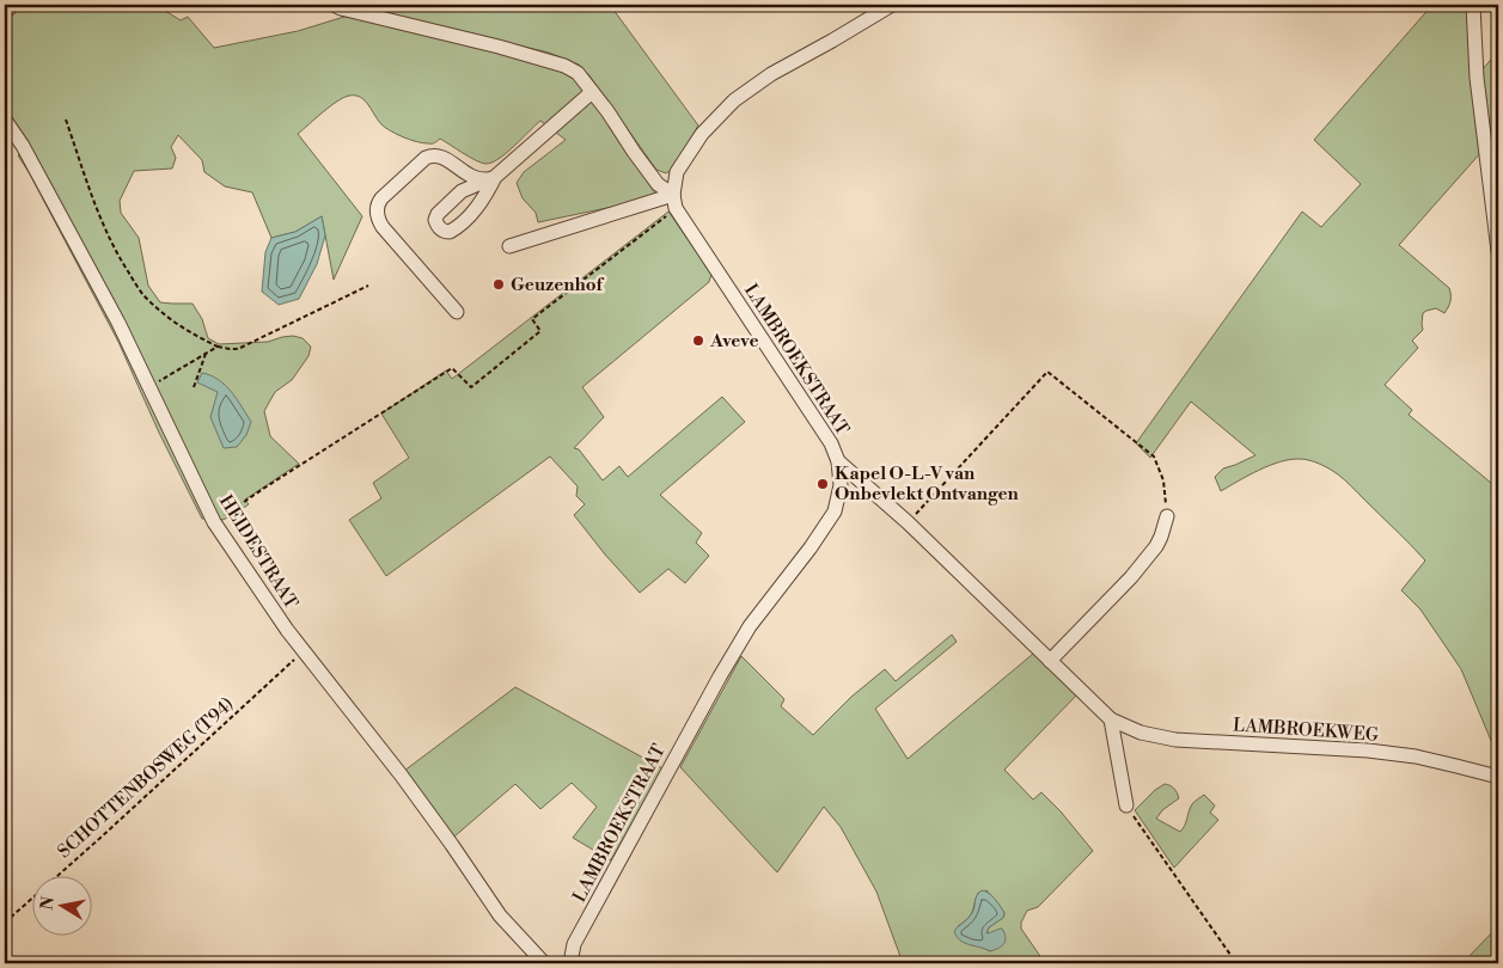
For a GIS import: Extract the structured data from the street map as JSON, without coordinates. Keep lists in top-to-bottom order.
{
  "streets": {
    "street": ["LAMBROEKSTRAAT", "HEIDESTRAAT", "LAMBROEKWEG"],
    "path": ["SCHOTTENBOSWEG (T94)"]
  },
  "crossings": [
    ["LAMBROEKSTRAAT", "LAMBROEKWEG"],
    ["HEIDESTRAAT", "SCHOTTENBOSWEG (T94)"]
  ],
  "places": ["Geuzenhof", "Aveve", "Kapel O-L-V van Onbevlekt Ontvangen"],
  "north": "left"
}
